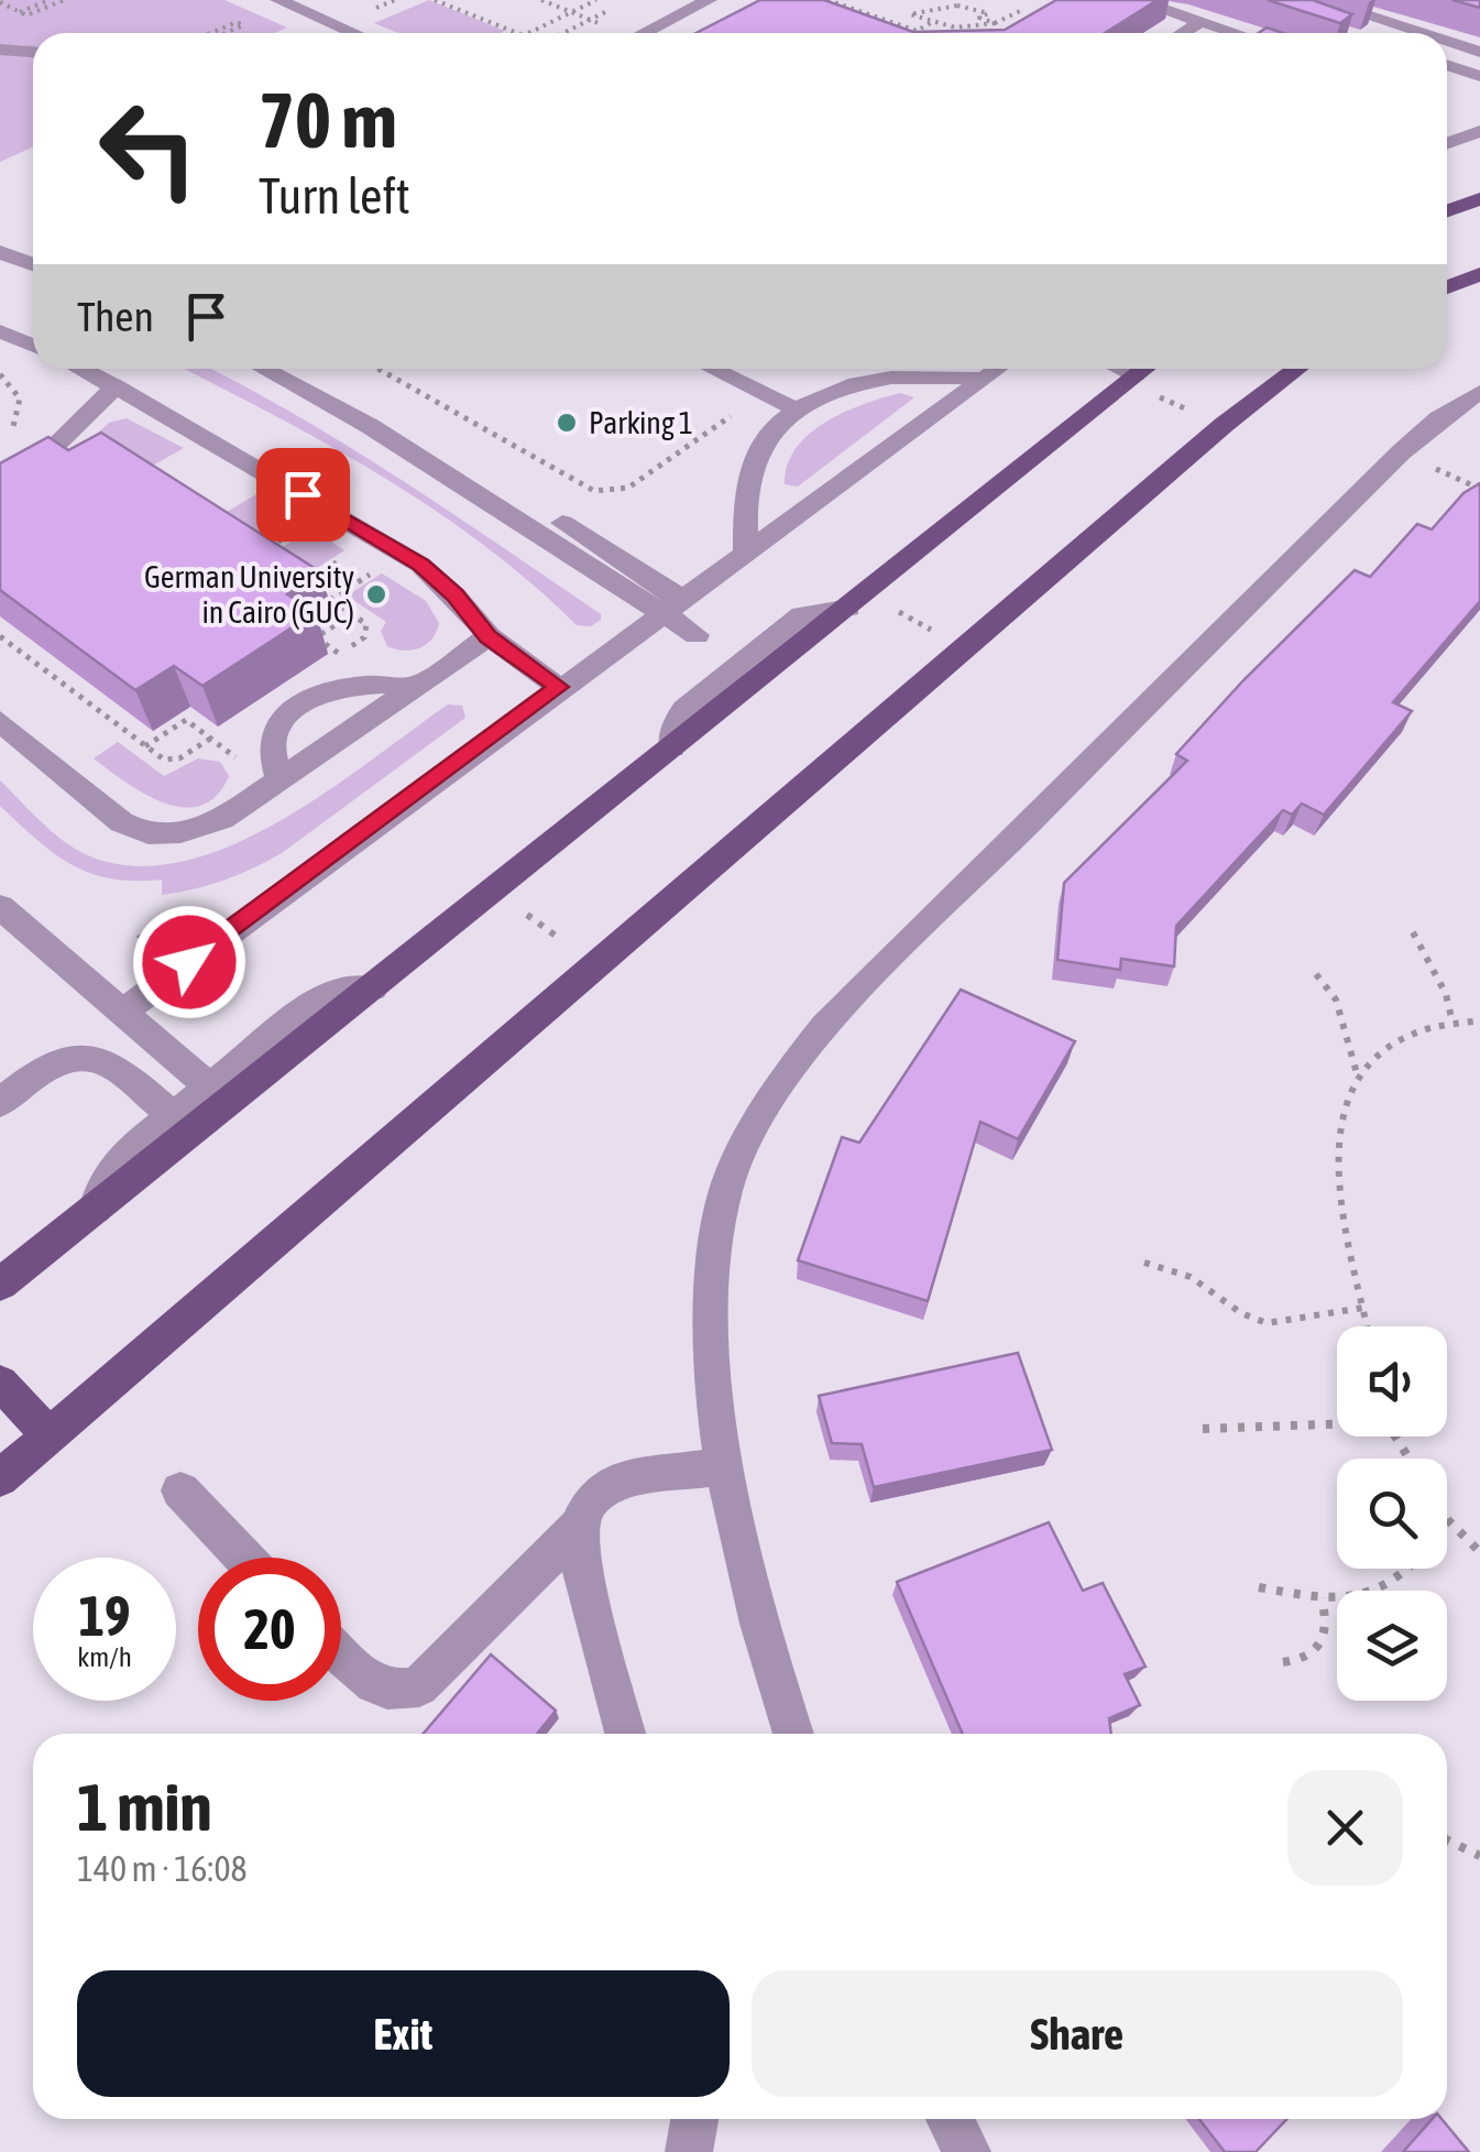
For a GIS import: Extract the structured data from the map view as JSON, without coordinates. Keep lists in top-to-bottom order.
{
  "places": ["Parking 1", "German University in Cairo (GUC)"],
  "page": {
    "turn": ["70 m", "Turn left"],
    "then": "Then",
    "speed": "19 km/h",
    "limit": "20",
    "heading": ["1 min", "140 m · 16:08"],
    "buttons": ["Exit", "Share"]
  }
}
